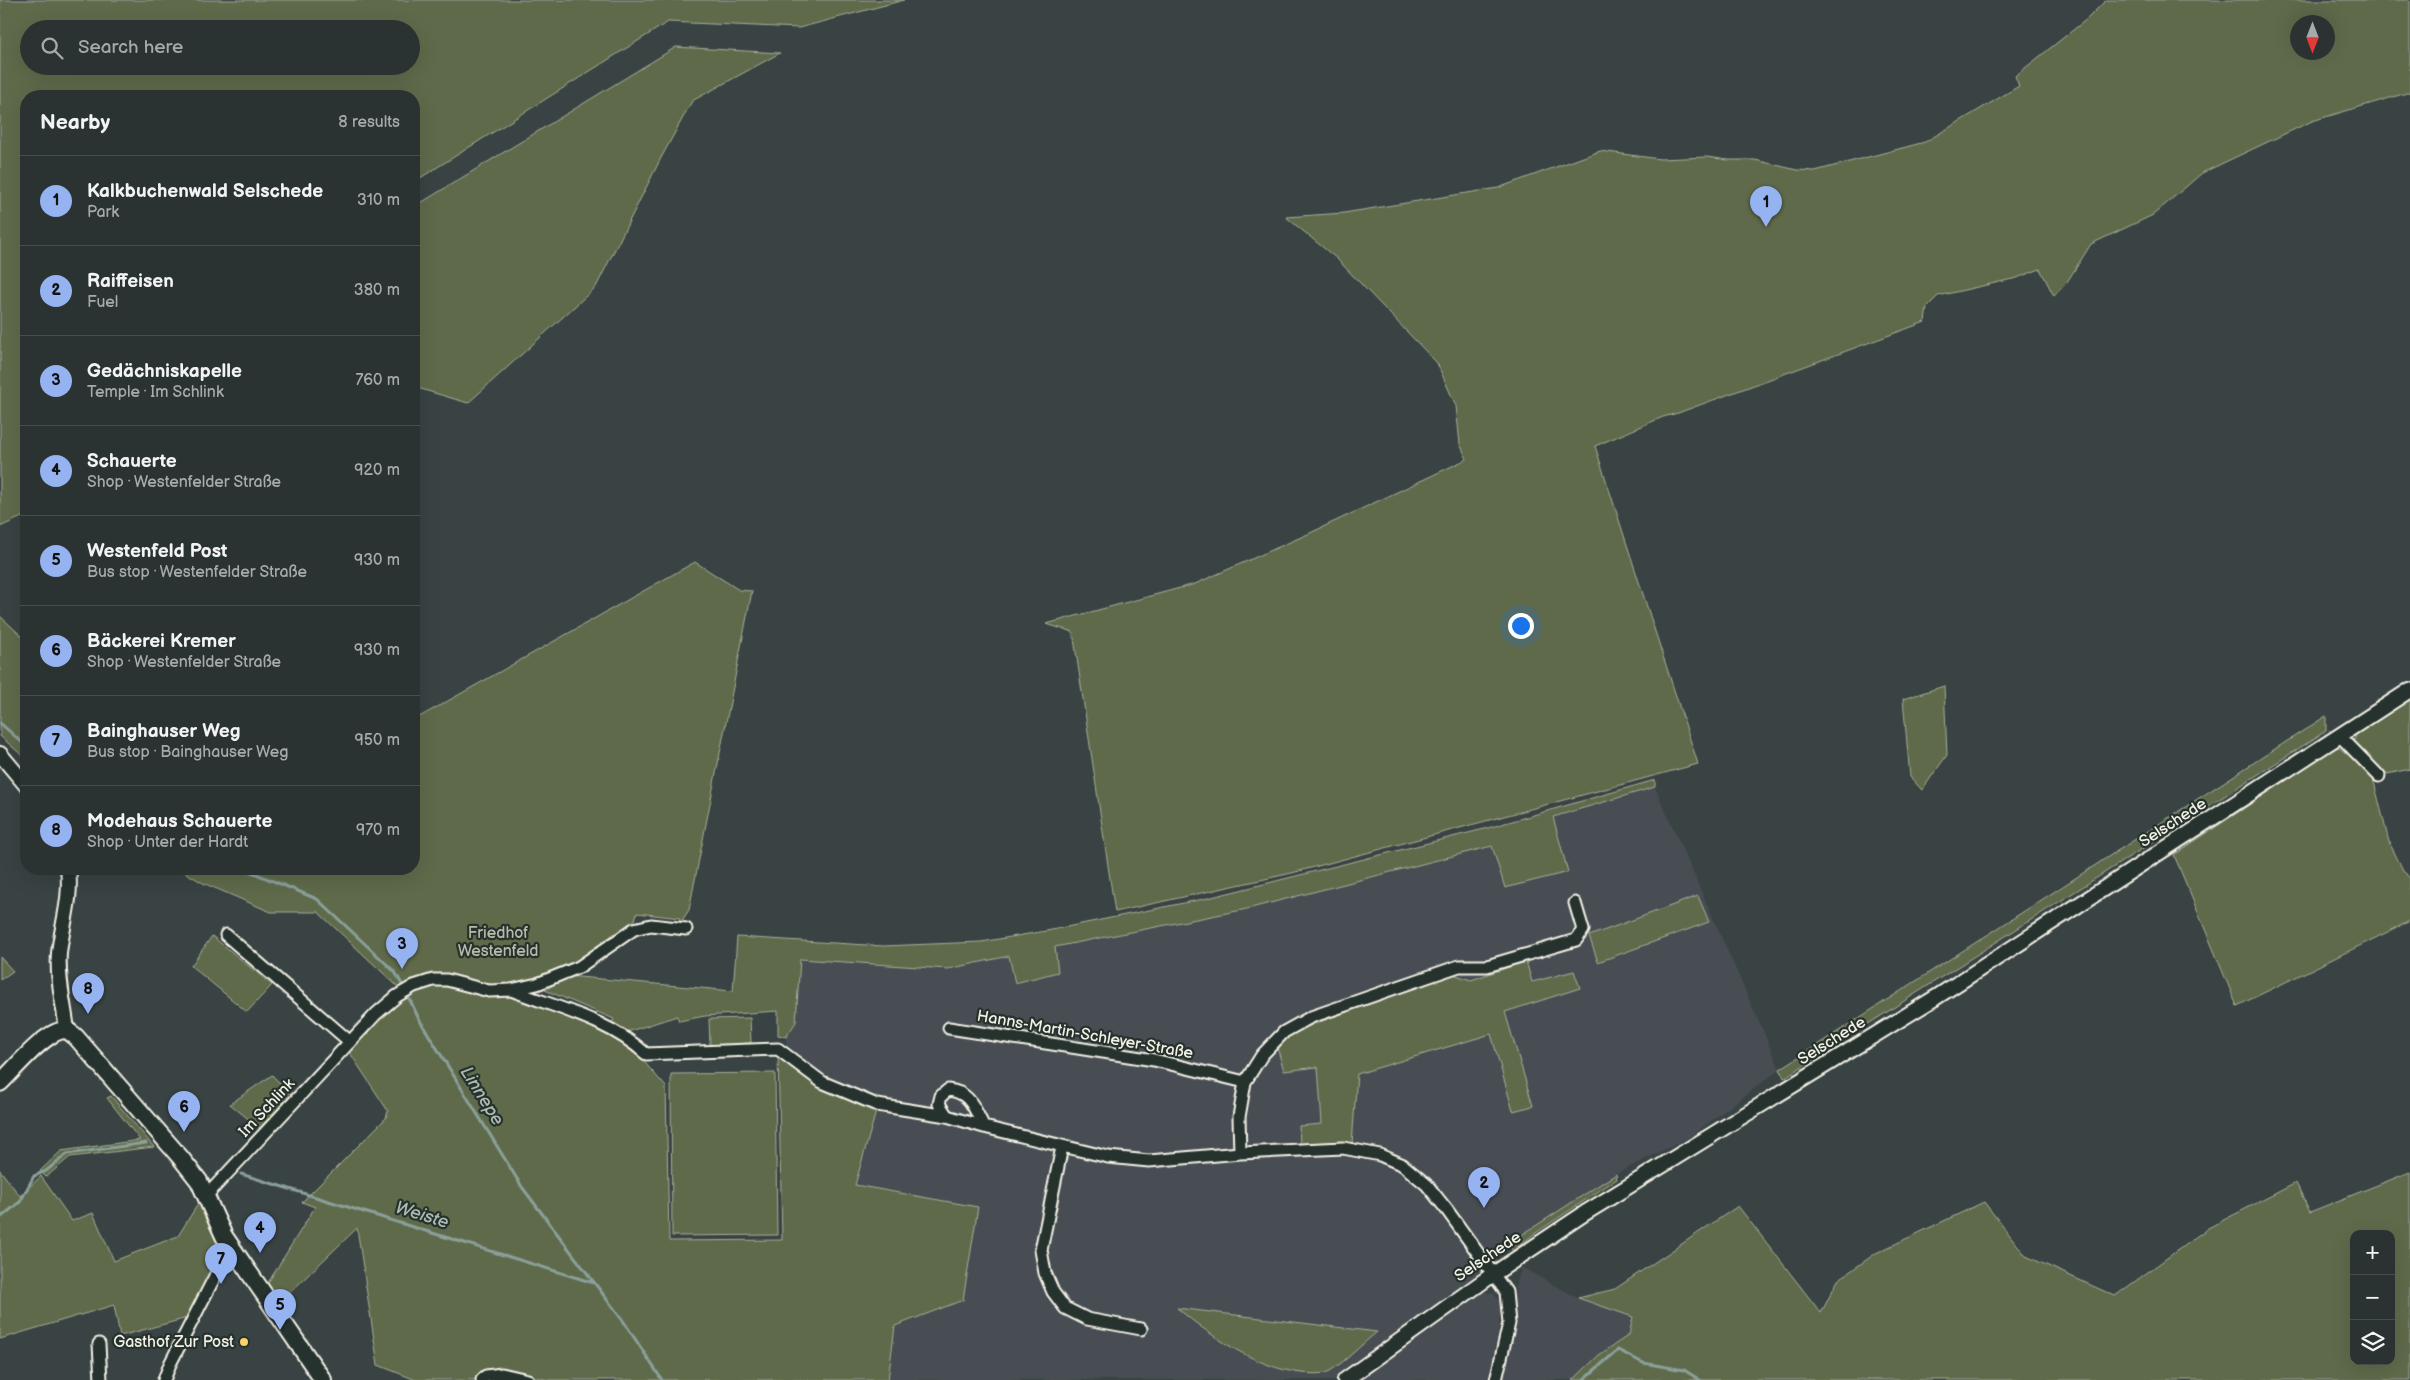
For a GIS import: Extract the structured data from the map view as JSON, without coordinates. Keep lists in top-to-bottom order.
{
  "streets": {
    "street": ["Selschede", "Hanns-Martin-Schleyer-Straße", "Im Schlink"]
  },
  "water": ["Linnepe", "Weiste"],
  "parks": ["Friedhof Westenfeld"],
  "places": ["Gasthof Zur Post"],
  "north": "bottom",
  "page": {
    "search": "Search here",
    "heading": ["Nearby", "8 results"],
    "list": [
      {
        "mark": "1",
        "name": "Kalkbuchenwald Selschede",
        "note": "Park",
        "value": "310 m"
      },
      {
        "mark": "2",
        "name": "Raiffeisen",
        "note": "Fuel",
        "value": "380 m"
      },
      {
        "mark": "3",
        "name": "Gedächniskapelle",
        "note": "Temple · Im Schlink",
        "value": "760 m"
      },
      {
        "mark": "4",
        "name": "Schauerte",
        "note": "Shop · Westenfelder Straße",
        "value": "920 m"
      },
      {
        "mark": "5",
        "name": "Westenfeld Post",
        "note": "Bus stop · Westenfelder Straße",
        "value": "930 m"
      },
      {
        "mark": "6",
        "name": "Bäckerei Kremer",
        "note": "Shop · Westenfelder Straße",
        "value": "930 m"
      },
      {
        "mark": "7",
        "name": "Bainghauser Weg",
        "note": "Bus stop · Bainghauser Weg",
        "value": "950 m"
      },
      {
        "mark": "8",
        "name": "Modehaus Schauerte",
        "note": "Shop · Unter der Hardt",
        "value": "970 m"
      }
    ],
    "pins": [
      "1",
      "3",
      "8",
      "6",
      "2",
      "4",
      "7",
      "5"
    ],
    "map_buttons": ["+", "−"]
  }
}
